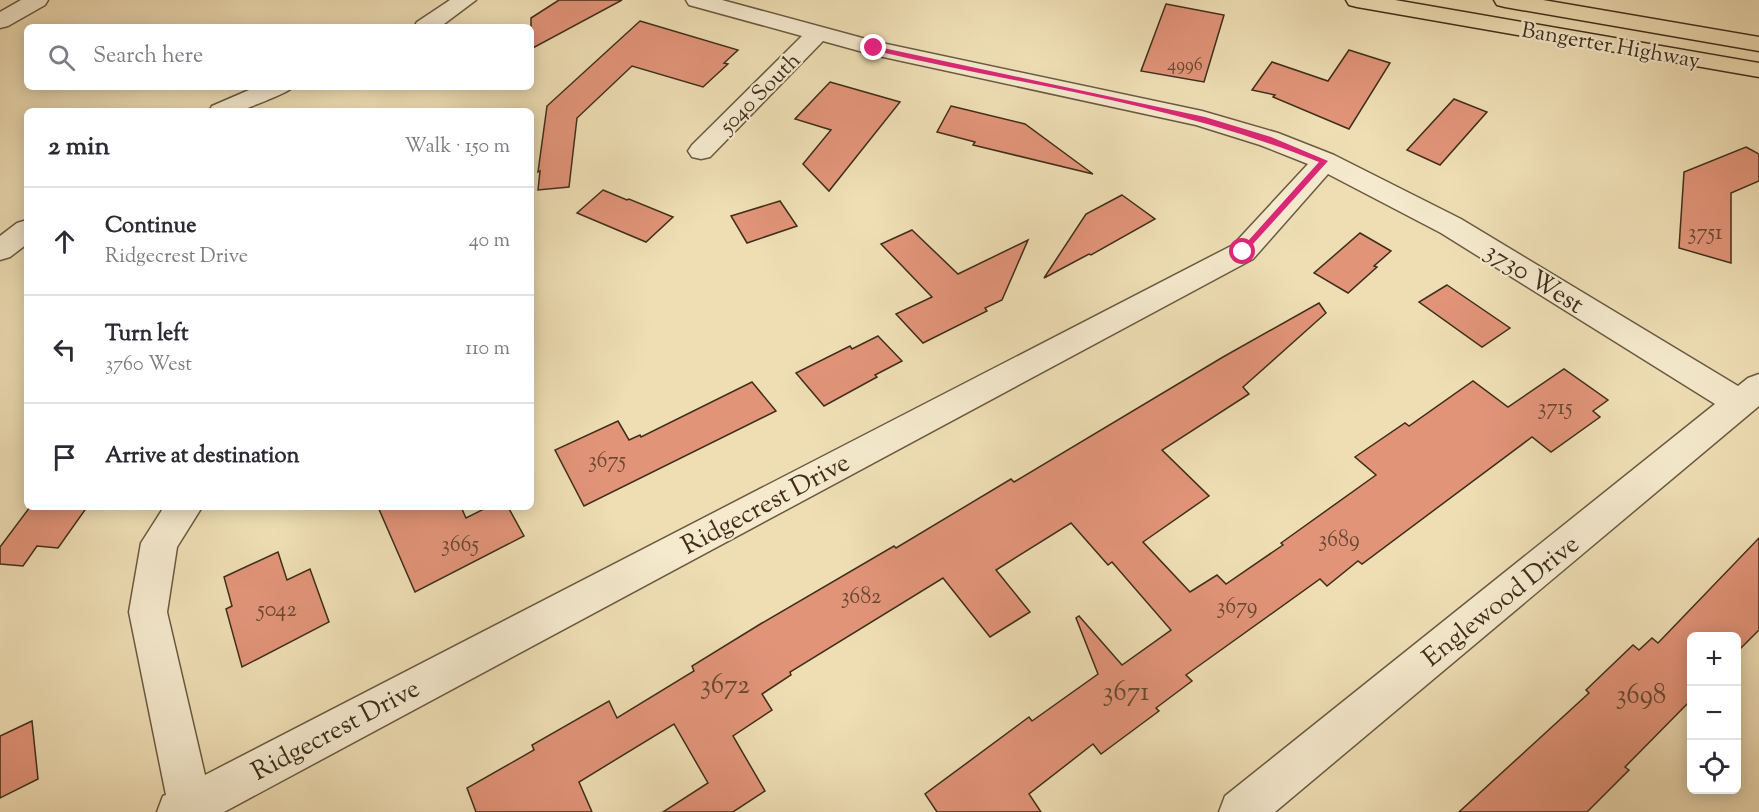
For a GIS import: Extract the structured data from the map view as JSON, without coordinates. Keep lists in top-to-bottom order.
{
  "streets": {
    "highway": ["Bangerter Highway"],
    "street": [
      "5040 South",
      "3730 West",
      "Ridgecrest Drive",
      "Englewood Drive"
    ]
  },
  "crossings": [
    ["5040 South", "3730 West"],
    ["3730 West", "Ridgecrest Drive"],
    ["3730 West", "Englewood Drive"]
  ],
  "house_numbers": [
    "4996",
    "3751",
    "3715",
    "3675",
    "3689",
    "3665",
    "3682",
    "3679",
    "5042",
    "3672",
    "3671",
    "3698"
  ],
  "page": {
    "search": "Search here",
    "heading": ["2 min", "Walk · 150 m"],
    "list": [
      ["Continue", "Ridgecrest Drive", "40 m"],
      ["Turn left", "3760 West", "110 m"],
      "Arrive at destination"
    ],
    "map_buttons": ["+", "−"]
  }
}
